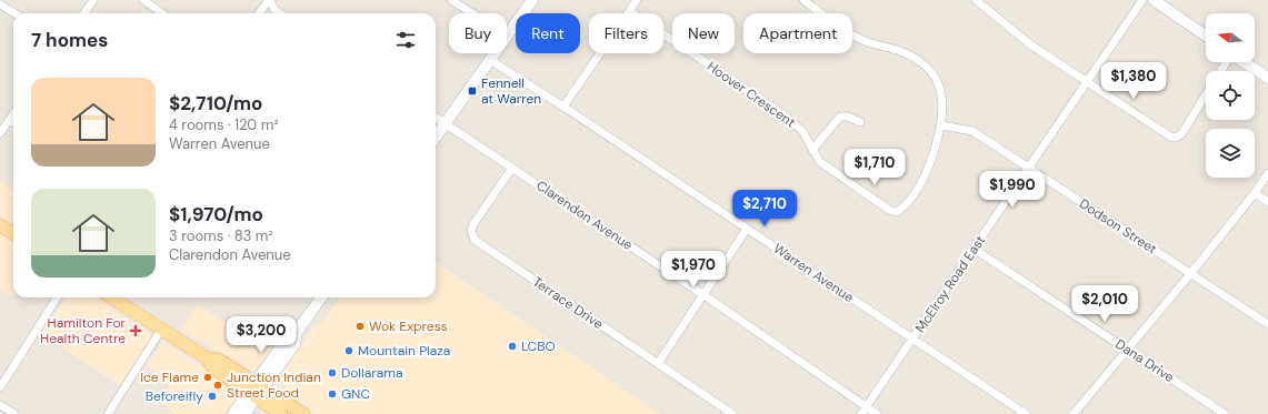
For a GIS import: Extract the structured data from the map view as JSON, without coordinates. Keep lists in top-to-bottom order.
{
  "streets": {
    "street": [
      "Hoover Crescent",
      "Clarendon Avenue",
      "Dodson Street",
      "Warren Avenue",
      "McElroy Road East",
      "Terrace Drive",
      "Dana Drive"
    ]
  },
  "crossings": [
    ["Hoover Crescent", "Dodson Street"],
    ["Clarendon Avenue", "McElroy Road East"],
    ["Clarendon Avenue", "Terrace Drive"],
    ["Dodson Street", "McElroy Road East"],
    ["Warren Avenue", "McElroy Road East"],
    ["McElroy Road East", "Dana Drive"]
  ],
  "places": {
    "transit": ["Fennell at Warren"],
    "other": [
      "Wok Express",
      "LCBO",
      "Mountain Plaza",
      "Dollarama",
      "Ice Flame",
      "Junction Indian Street Food",
      "GNC",
      "Beforeifly"
    ],
    "health": ["Hamilton For Health Centre"]
  },
  "north": "left",
  "page": {
    "chip": [
      "Buy",
      "Rent",
      "Filters",
      "New",
      "Apartment"
    ],
    "heading": "7 homes",
    "price": [
      "$1,380",
      "$1,710",
      "$1,990",
      "$2,710",
      "$1,970",
      "$2,010",
      "$3,200"
    ],
    "list": [
      {
        "name": "$2,710/mo",
        "note": "4 rooms · 120 m² · Warren Avenue"
      },
      {
        "name": "$1,970/mo",
        "note": "3 rooms · 83 m² · Clarendon Avenue"
      }
    ]
  }
}
